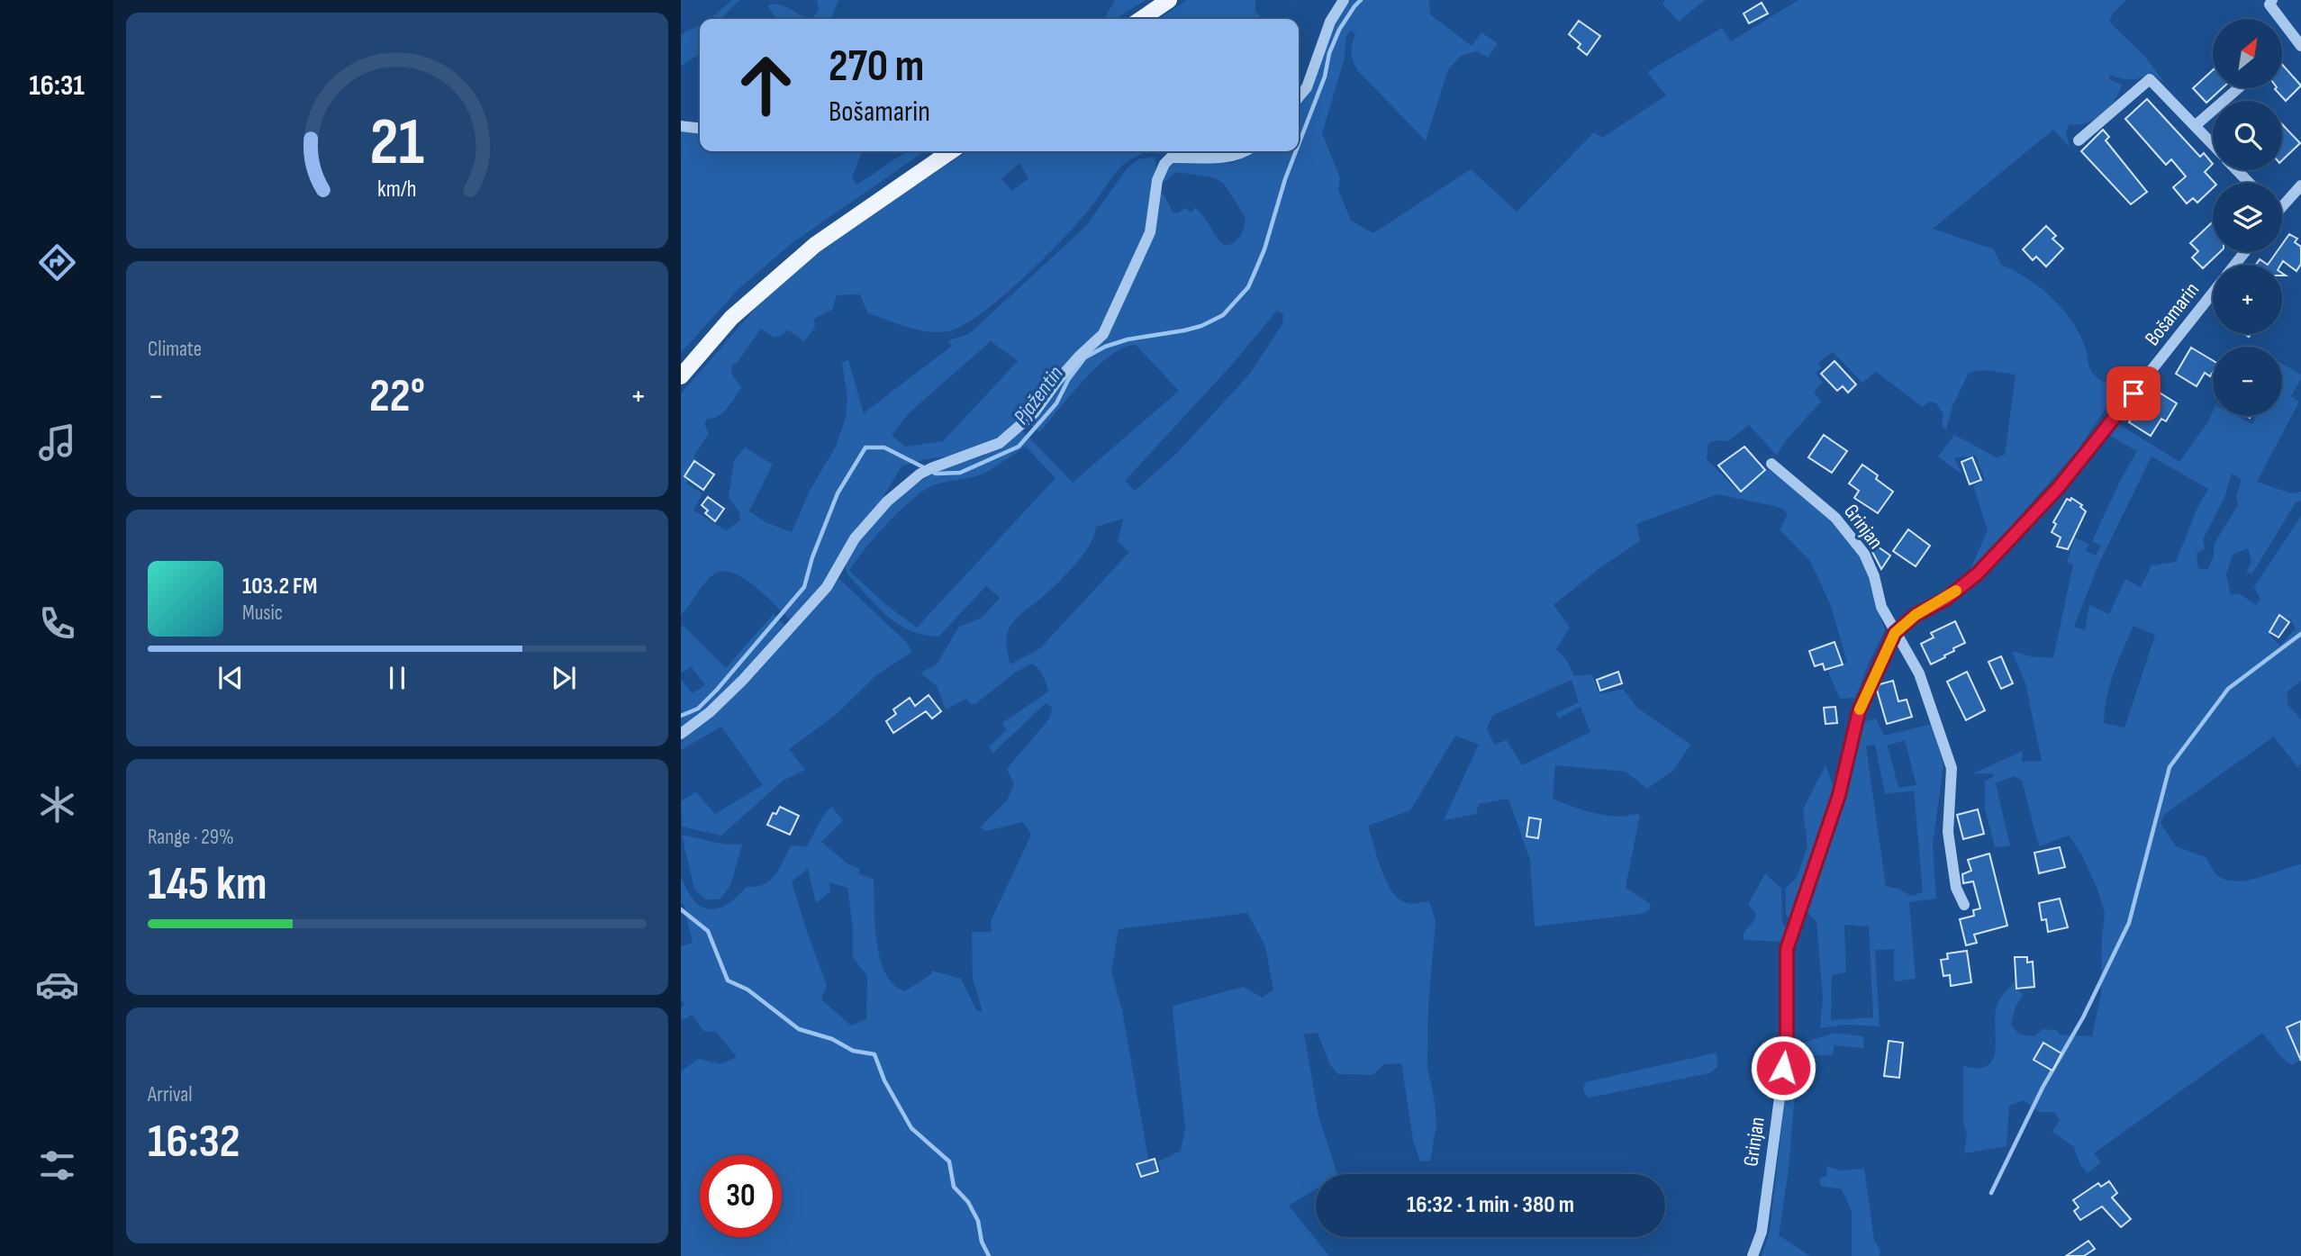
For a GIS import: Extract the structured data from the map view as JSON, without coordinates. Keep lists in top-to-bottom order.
{
  "streets": {
    "street": ["Bošamarin", "Grinjan"]
  },
  "crossings": [
    ["Bošamarin", "Grinjan"]
  ],
  "water": ["Pjažentin"],
  "north": "top right",
  "page": {
    "tabs": "16:31",
    "map_buttons": ["+", "−"],
    "turn": ["270 m", "Bošamarin"],
    "tile": [
      "Climate",
      ["Range · 29%", "145 km"],
      ["Arrival", "16:32"]
    ],
    "heat": ["−", "22°", "+"],
    "song": ["103.2 FM", "Music"],
    "limit": "30",
    "trip": "16:32 · 1 min · 380 m",
    "gauge": ["21", "km/h"]
  }
}
